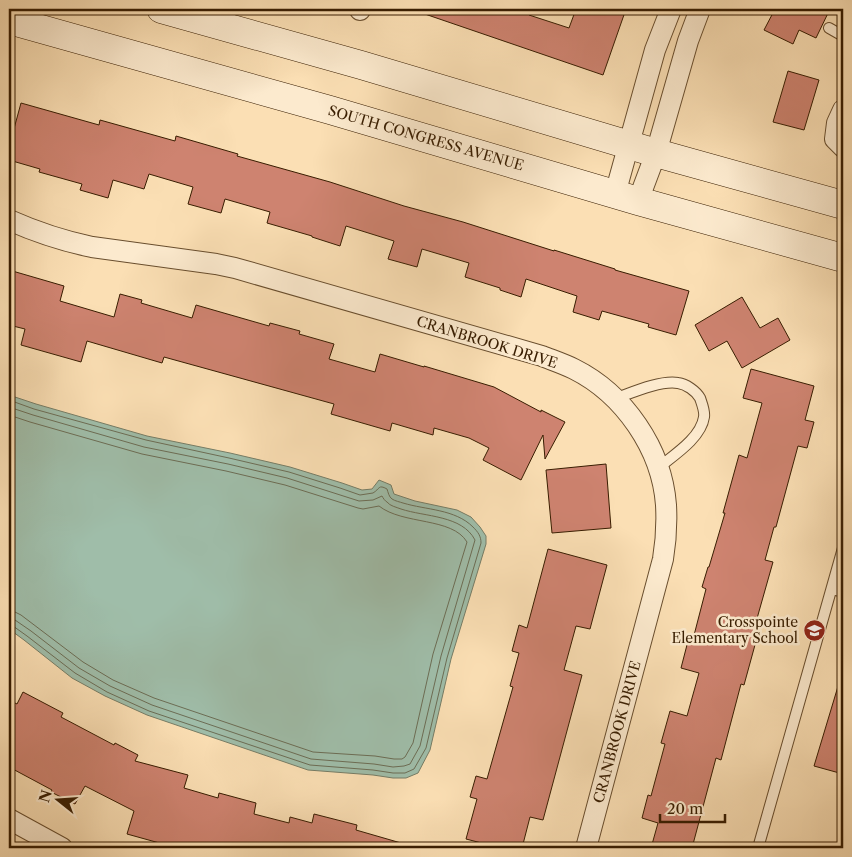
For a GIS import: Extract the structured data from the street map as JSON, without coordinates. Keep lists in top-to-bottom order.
{
  "streets": {
    "main road": ["SOUTH CONGRESS AVENUE"],
    "street": ["CRANBROOK DRIVE"]
  },
  "places": {
    "school or university": ["Crosspointe Elementary School"]
  },
  "scale_bar": "20 m",
  "north": "left"
}
